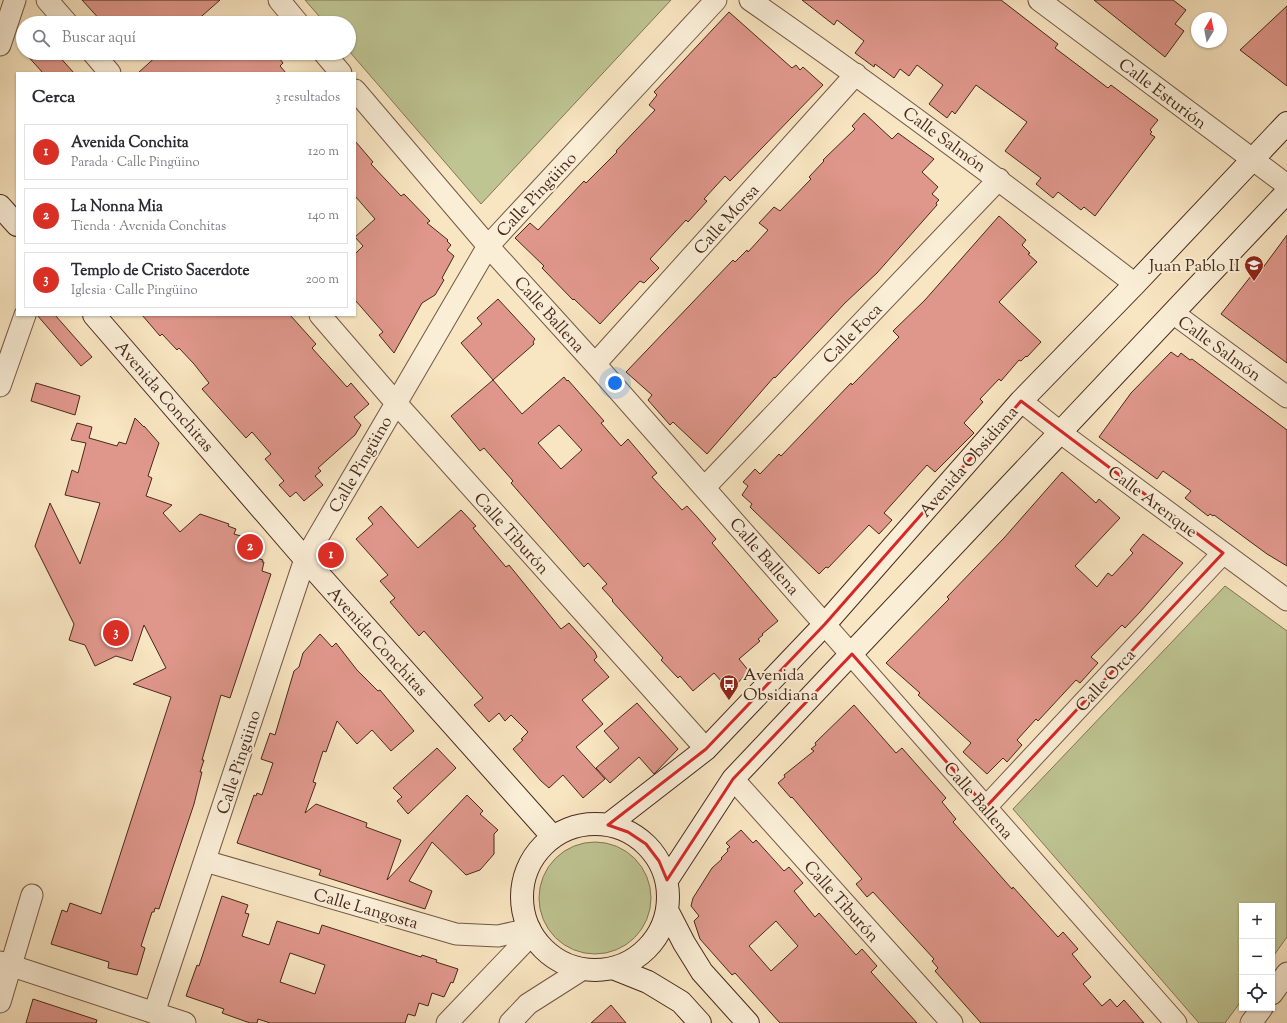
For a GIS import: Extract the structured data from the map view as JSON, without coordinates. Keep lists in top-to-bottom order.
{
  "streets": {
    "street": [
      "Calle Esturión",
      "Calle Salmón",
      "Calle Pingüino",
      "Calle Morsa",
      "Calle Ballena",
      "Calle Foca",
      "Avenida Conchitas",
      "Avenida Obsidiana",
      "Calle Arenque",
      "Calle Tiburón",
      "Calle Orca",
      "Calle Langosta"
    ]
  },
  "crossings": [
    ["Calle Esturión", "Avenida Obsidiana"],
    ["Calle Salmón", "Calle Morsa"],
    ["Calle Salmón", "Calle Foca"],
    ["Calle Salmón", "Avenida Obsidiana"],
    ["Calle Pingüino", "Calle Ballena"],
    ["Calle Pingüino", "Avenida Conchitas"],
    ["Calle Pingüino", "Calle Tiburón"],
    ["Calle Pingüino", "Calle Langosta"],
    ["Calle Morsa", "Calle Ballena"],
    ["Calle Ballena", "Calle Foca"],
    ["Calle Ballena", "Avenida Obsidiana"],
    ["Calle Ballena", "Calle Orca"],
    ["Avenida Obsidiana", "Calle Arenque"],
    ["Avenida Obsidiana", "Calle Tiburón"],
    ["Calle Arenque", "Calle Orca"]
  ],
  "places": {
    "school or university": ["Juan Pablo II"],
    "bus stop": ["Avenida Obsidiana"]
  },
  "north": "top",
  "page": {
    "search": "Buscar aquí",
    "heading": ["Cerca", "3 resultados"],
    "list": [
      {
        "mark": "1",
        "name": "Avenida Conchita",
        "note": "Parada · Calle Pingüino",
        "value": "120 m"
      },
      {
        "mark": "2",
        "name": "La Nonna Mia",
        "note": "Tienda · Avenida Conchitas",
        "value": "140 m"
      },
      {
        "mark": "3",
        "name": "Templo de Cristo Sacerdote",
        "note": "Iglesia · Calle Pingüino",
        "value": "200 m"
      }
    ],
    "pins": ["2", "1", "3"],
    "map_buttons": ["+", "−"]
  }
}
